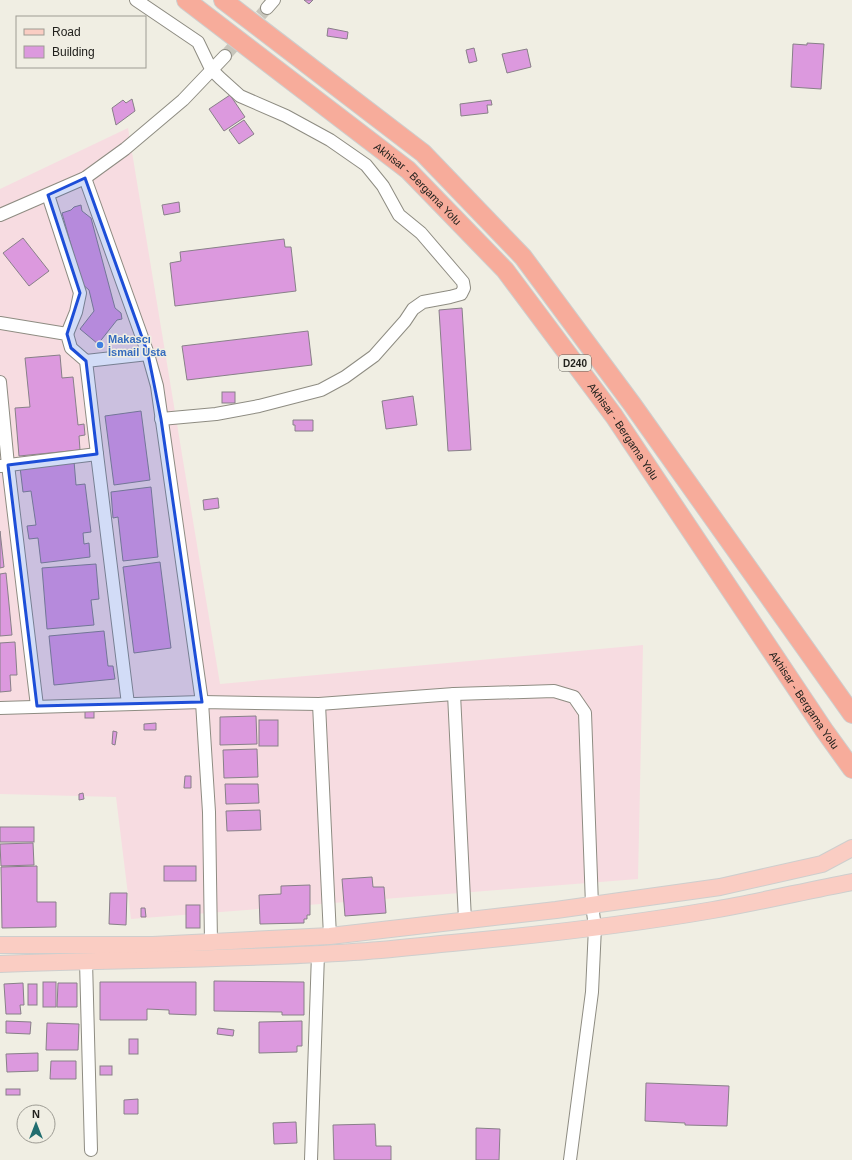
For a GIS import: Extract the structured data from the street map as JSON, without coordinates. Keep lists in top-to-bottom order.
{
  "streets": {
    "highway": ["Akhisar - Bergama Yolu", "D240"]
  },
  "places": ["Makascı İsmail Usta"],
  "legend": ["Road", "Building"],
  "north": "top"
}
